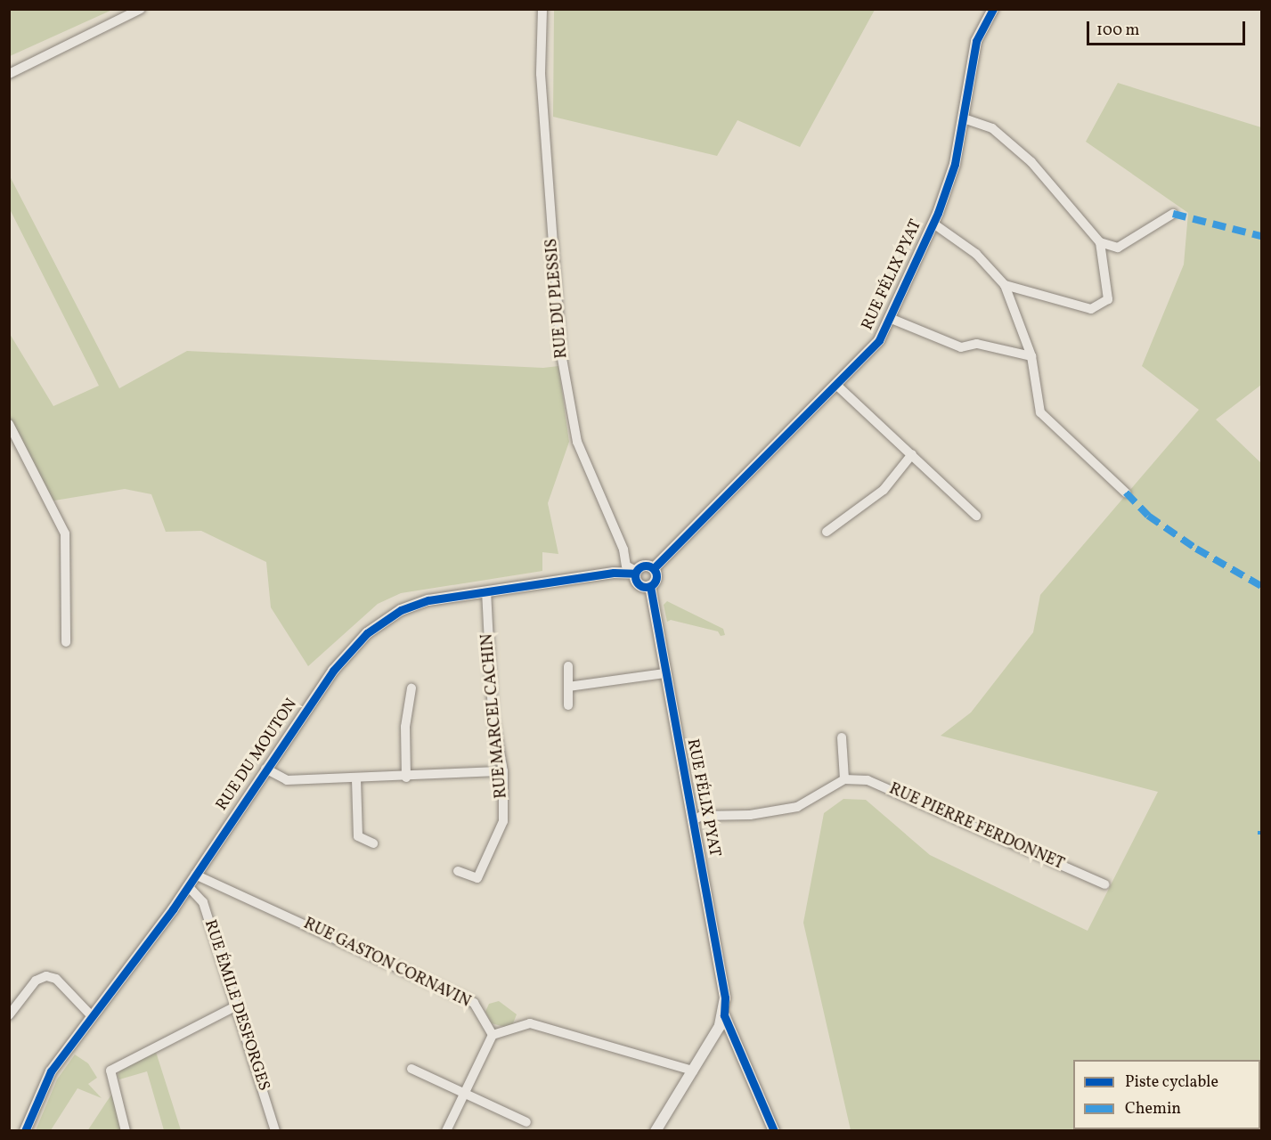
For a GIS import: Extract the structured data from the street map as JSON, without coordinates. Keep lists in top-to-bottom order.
{
  "streets": {
    "street": [
      "RUE FÉLIX PYAT",
      "RUE DU PLESSIS",
      "RUE MARCEL CACHIN",
      "RUE DU MOUTON",
      "RUE PIERRE FERDONNET",
      "RUE GASTON CORNAVIN",
      "RUE ÉMILE DESFORGES"
    ]
  },
  "crossings": [
    ["RUE FÉLIX PYAT", "RUE DU PLESSIS"],
    ["RUE FÉLIX PYAT", "RUE DU MOUTON"],
    ["RUE DU PLESSIS", "RUE DU MOUTON"],
    ["RUE MARCEL CACHIN", "RUE DU MOUTON"],
    ["RUE DU MOUTON", "RUE GASTON CORNAVIN"],
    ["RUE DU MOUTON", "RUE ÉMILE DESFORGES"]
  ],
  "legend": ["Piste cyclable", "Chemin"],
  "scale_bar": "100 m"
}
